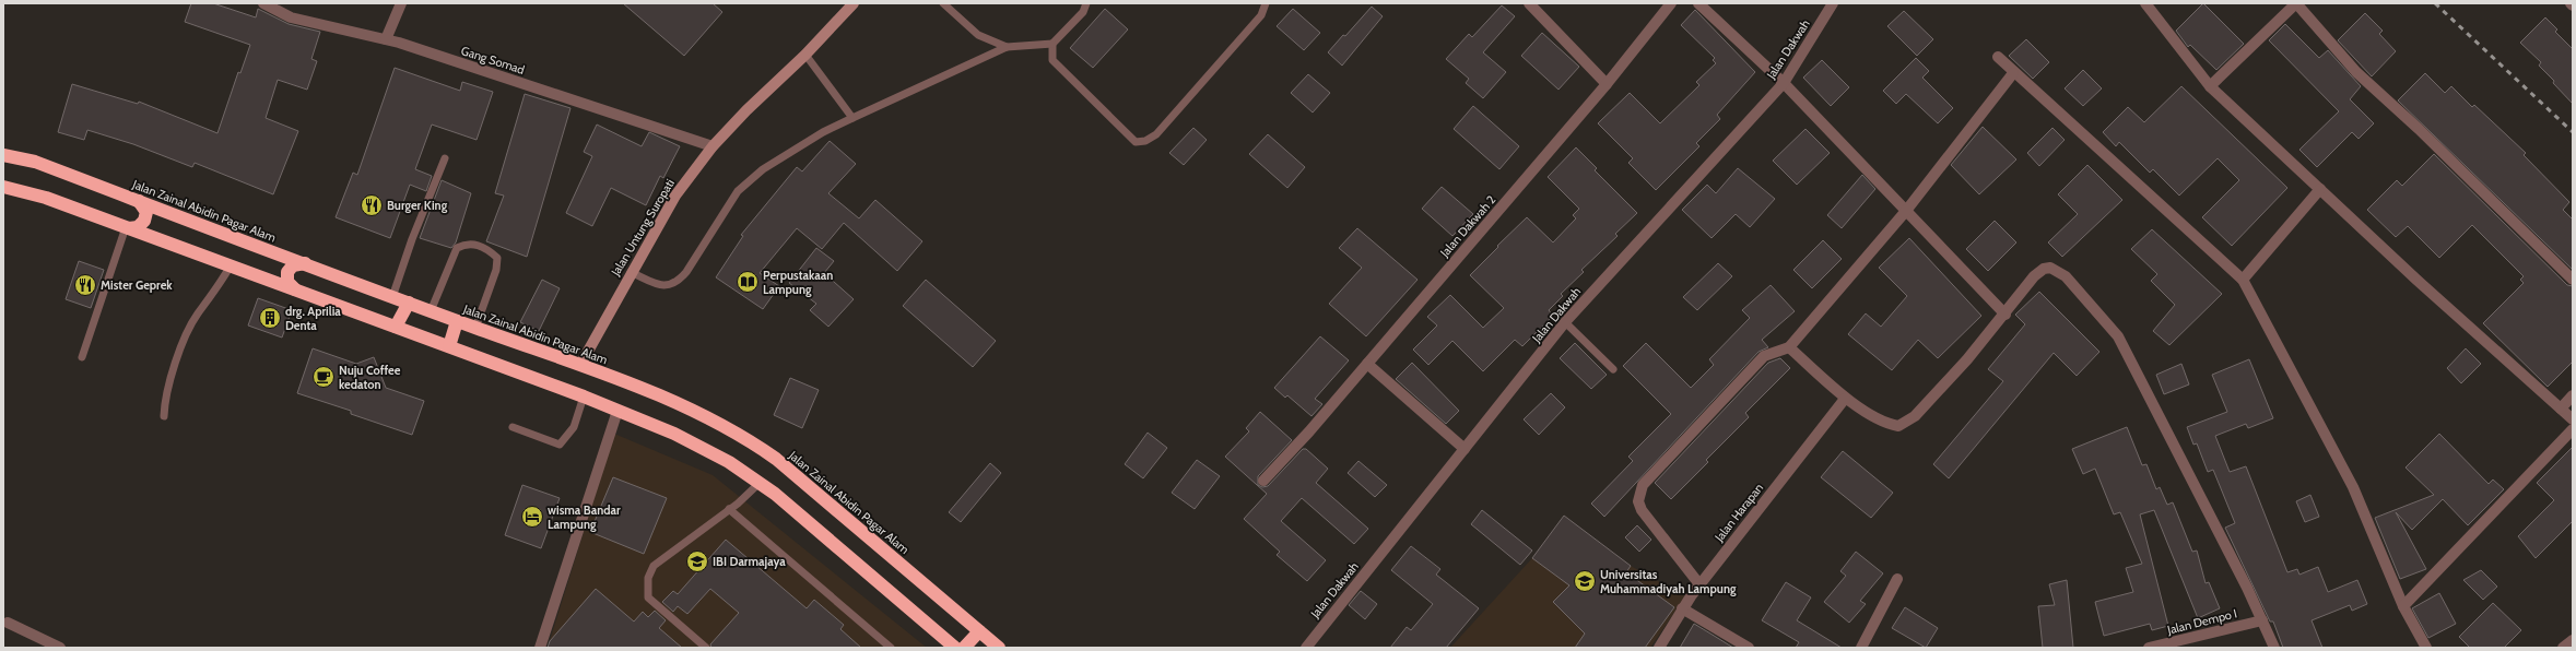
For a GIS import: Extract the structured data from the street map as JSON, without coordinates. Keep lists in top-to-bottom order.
{
  "streets": {
    "highway": ["Jalan Zainal Abidin Pagar Alam"],
    "main road": ["Jalan Untung Suropati"],
    "street": [
      "Jalan Dakwah",
      "Gang Somad",
      "Jalan Dakwah 2",
      "Jalan Harapan",
      "Jalan Dempo I"
    ]
  },
  "crossings": [
    ["Gang Somad", "Jalan Untung Suropati"],
    ["Jalan Zainal Abidin Pagar Alam", "Jalan Untung Suropati"]
  ],
  "places": {
    "restaurant": ["Burger King", "Mister Geprek"],
    "library": ["Perpustakaan Lampung"],
    "building": ["drg. Aprilia Denta"],
    "cafe": ["Nuju Coffee kedaton"],
    "hotel": ["wisma Bandar Lampung"],
    "school or university": ["IBI Darmajaya", "Universitas Muhammadiyah Lampung"]
  }
}
